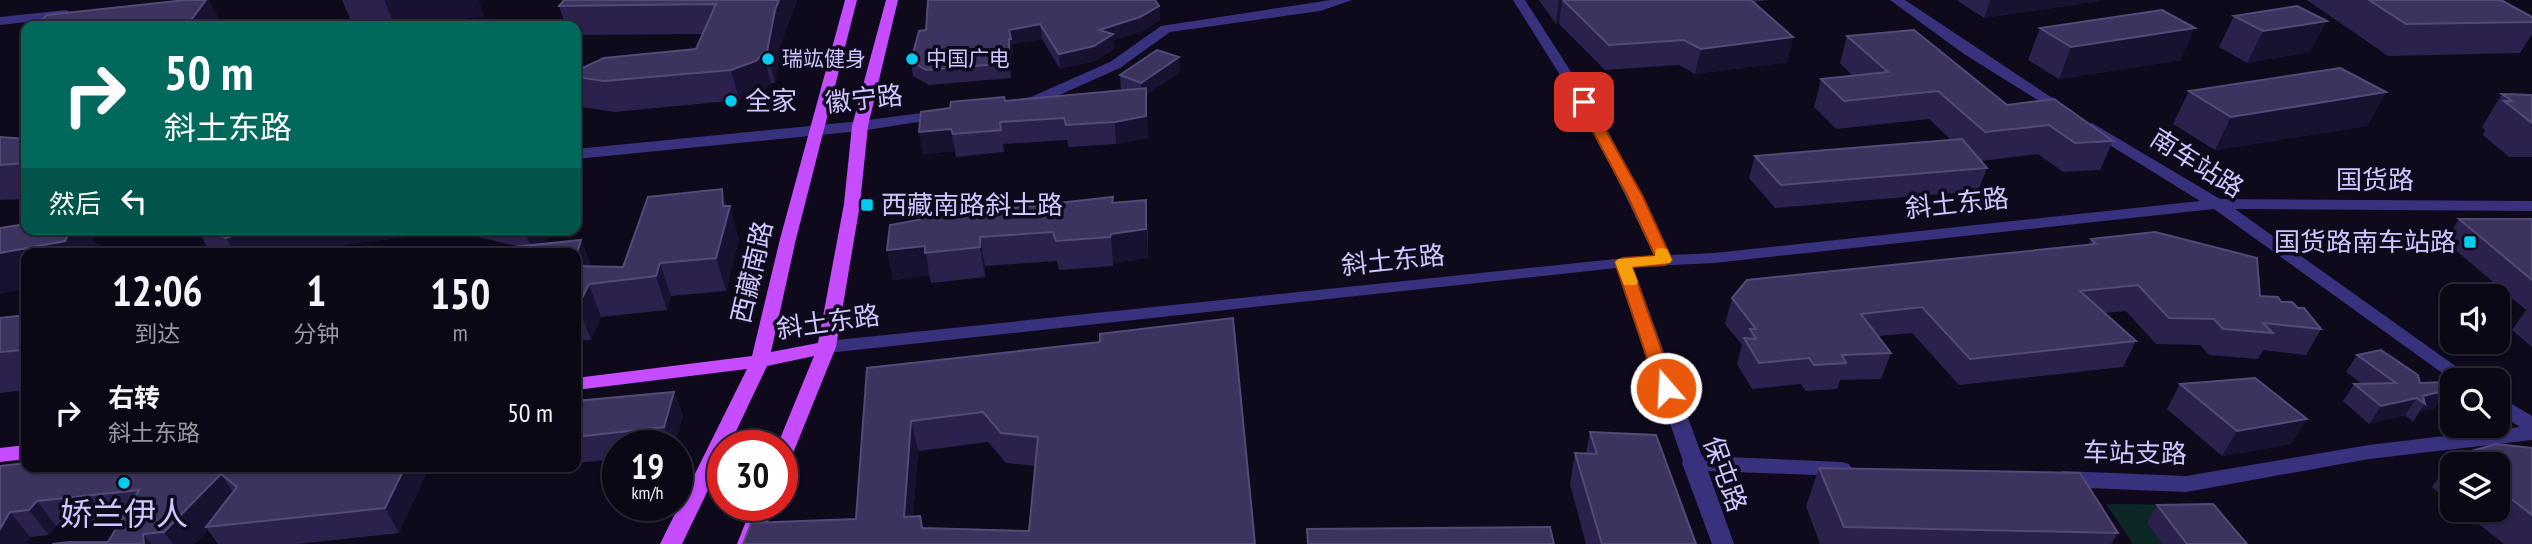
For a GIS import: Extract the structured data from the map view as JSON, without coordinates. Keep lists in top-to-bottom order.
{
  "streets": {
    "main road": ["斜土东路", "西藏南路"],
    "street": [
      "徽宁路",
      "南车站路",
      "国货路",
      "车站支路",
      "保屯路"
    ]
  },
  "crossings": [
    ["徽宁路", "西藏南路"],
    ["南车站路", "国货路"],
    ["南车站路", "斜土东路"],
    ["国货路", "斜土东路"],
    ["斜土东路", "西藏南路"],
    ["斜土东路", "保屯路"]
  ],
  "places": {
    "other": [
      "瑞竑健身",
      "中国广电",
      "全家",
      "娇兰伊人"
    ],
    "transit": ["西藏南路斜土路", "国货路南车站路"]
  },
  "page": {
    "turn": ["50 m", "斜土东路"],
    "then": "然后",
    "eta": [
      "12:06",
      "到达",
      "1",
      "分钟",
      "150",
      "m"
    ],
    "list": [
      {
        "name": "右转",
        "note": "斜土东路",
        "value": "50 m"
      }
    ],
    "speed": "19 km/h",
    "limit": "30"
  }
}
